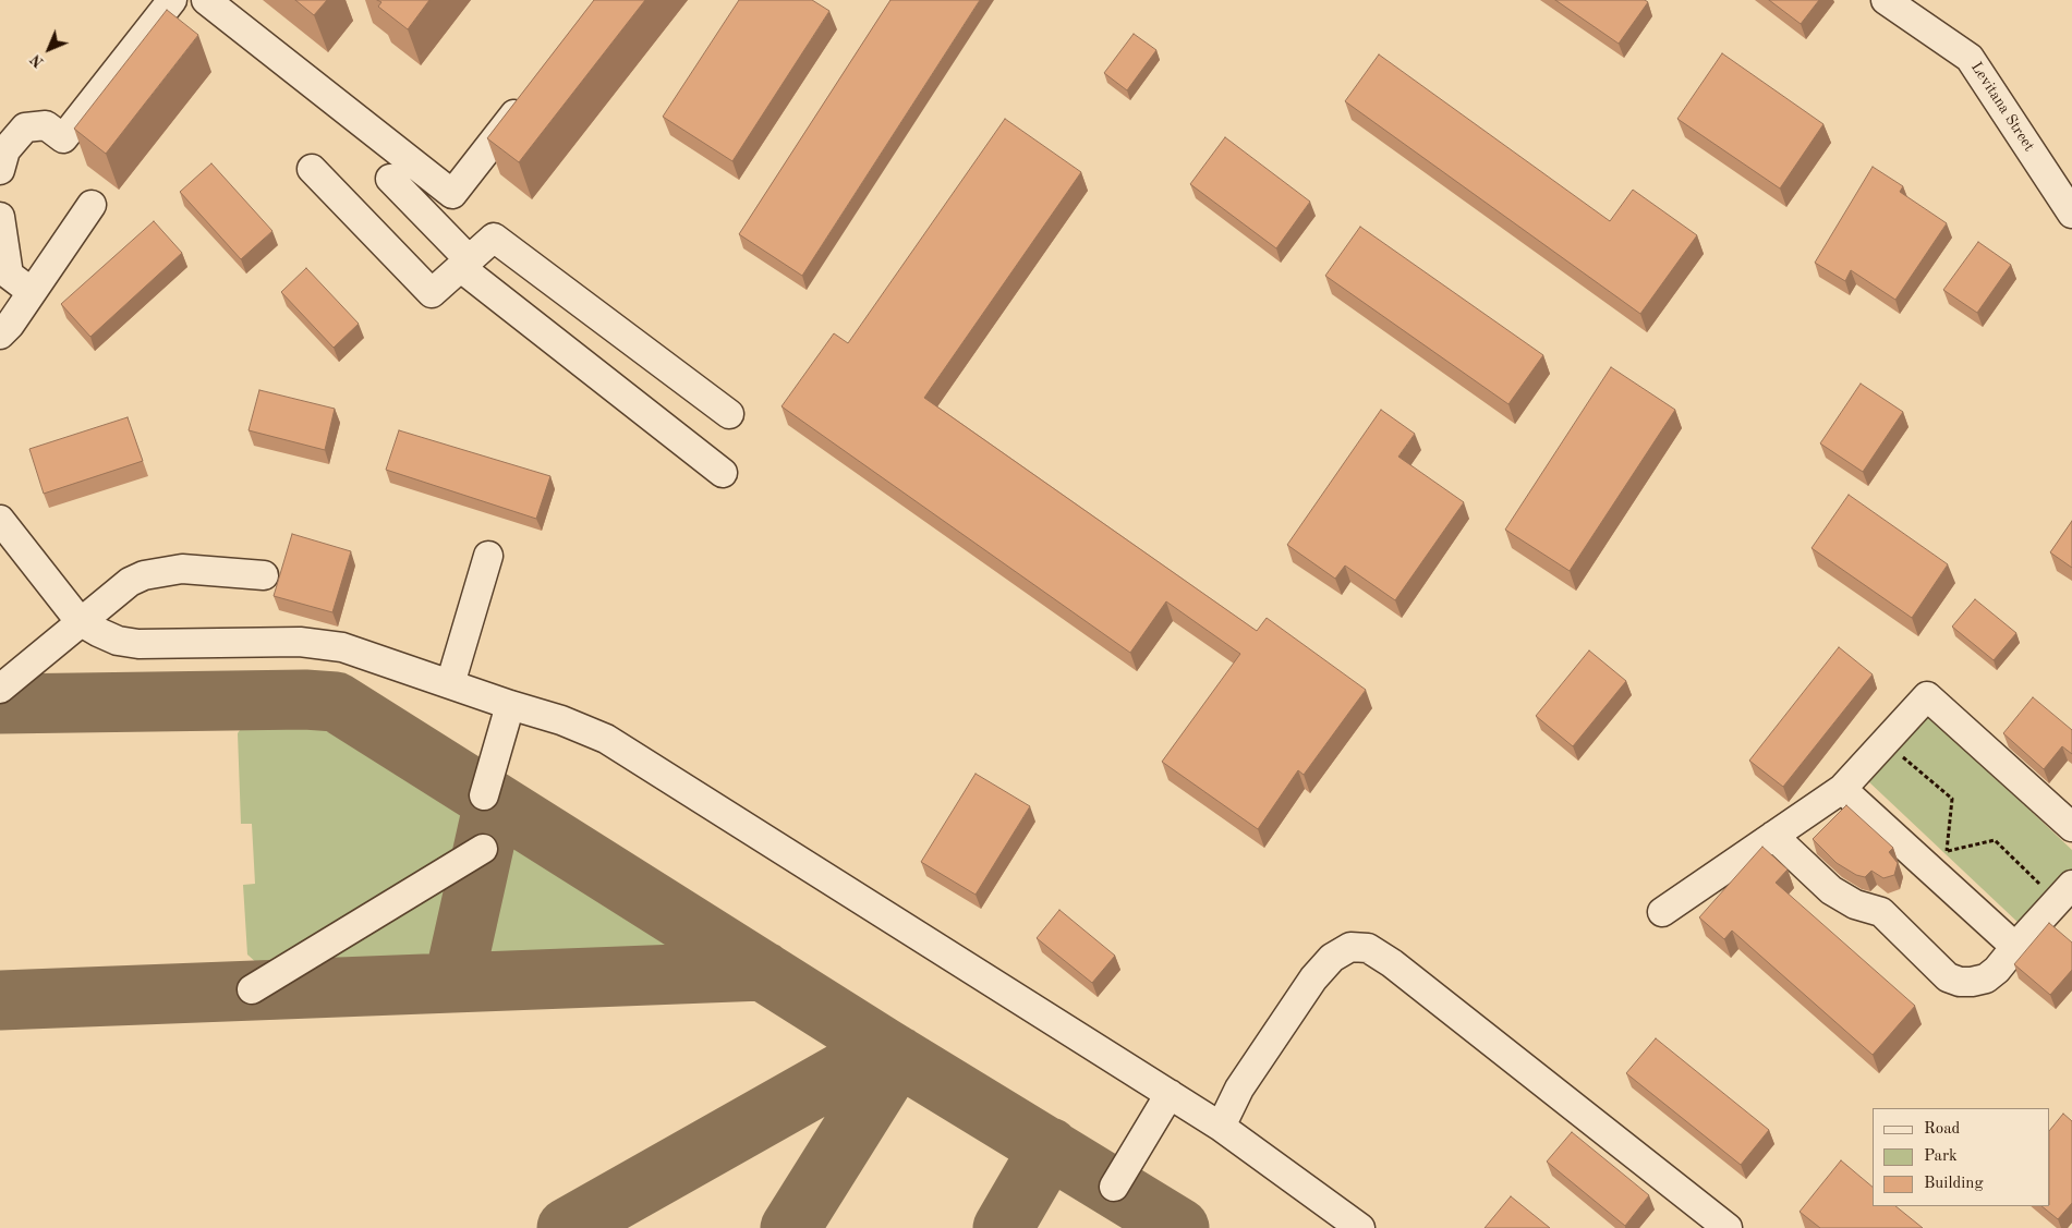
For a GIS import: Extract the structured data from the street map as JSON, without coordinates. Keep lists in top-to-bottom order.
{
  "streets": {
    "street": ["Levitana Street"]
  },
  "legend": ["Road", "Park", "Building"],
  "north": "bottom left"
}
